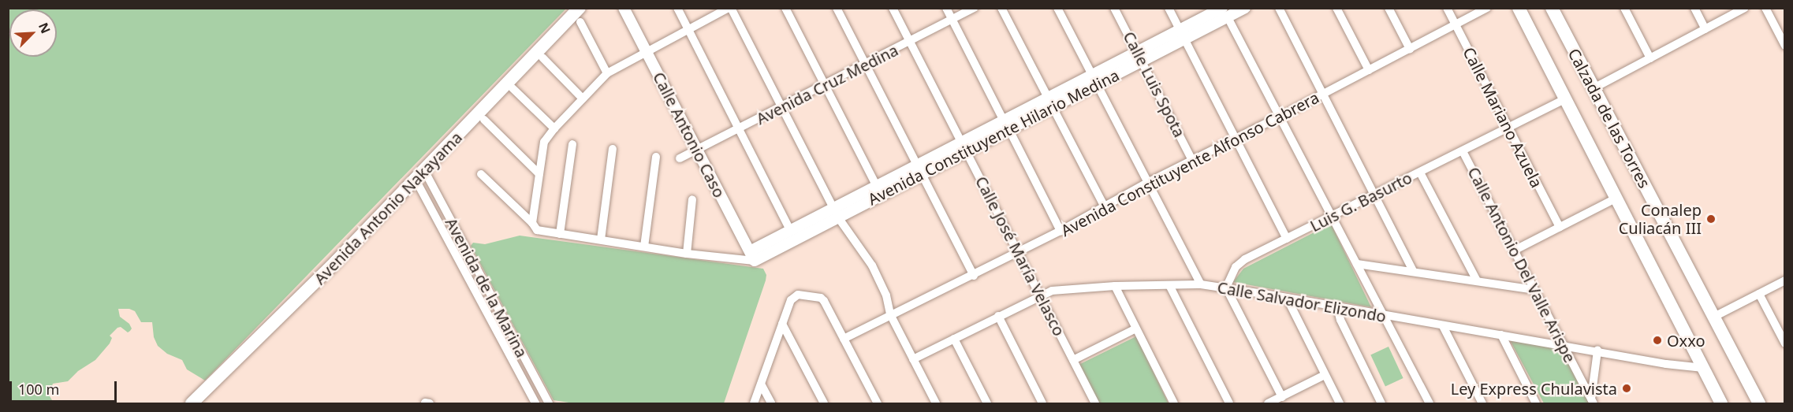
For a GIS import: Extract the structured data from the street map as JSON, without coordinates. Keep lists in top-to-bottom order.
{
  "streets": {
    "main road": ["Calzada de las Torres", "Avenida Antonio Nakayama"],
    "street": [
      "Avenida Cruz Medina",
      "Calle Luis Spota",
      "Calle Mariano Azuela",
      "Calle Antonio Caso",
      "Avenida Constituyente Hilario Medina",
      "Avenida Constituyente Alfonso Cabrera",
      "Luis G. Basurto",
      "Calle José María Velasco",
      "Calle Antonio Del Valle Arispe",
      "Avenida de la Marina",
      "Calle Salvador Elizondo"
    ]
  },
  "crossings": [
    ["Avenida Cruz Medina", "Calle Antonio Caso"],
    ["Avenida Cruz Medina", "Calle José María Velasco"],
    ["Calle Luis Spota", "Avenida Constituyente Hilario Medina"],
    ["Calle Luis Spota", "Avenida Constituyente Alfonso Cabrera"],
    ["Calle Mariano Azuela", "Avenida Constituyente Alfonso Cabrera"],
    ["Calle Mariano Azuela", "Luis G. Basurto"],
    ["Calzada de las Torres", "Luis G. Basurto"],
    ["Calzada de las Torres", "Calle Salvador Elizondo"],
    ["Calle Antonio Caso", "Avenida Constituyente Hilario Medina"],
    ["Avenida Constituyente Hilario Medina", "Calle José María Velasco"],
    ["Avenida Constituyente Alfonso Cabrera", "Calle José María Velasco"],
    ["Luis G. Basurto", "Calle Antonio Del Valle Arispe"],
    ["Luis G. Basurto", "Calle Salvador Elizondo"],
    ["Avenida Antonio Nakayama", "Avenida de la Marina"],
    ["Calle José María Velasco", "Calle Salvador Elizondo"],
    ["Calle Antonio Del Valle Arispe", "Calle Salvador Elizondo"]
  ],
  "places": ["Conalep Culiacán III", "Oxxo", "Ley Express Chulavista"],
  "scale_bar": "100 m",
  "north": "top right"
}
